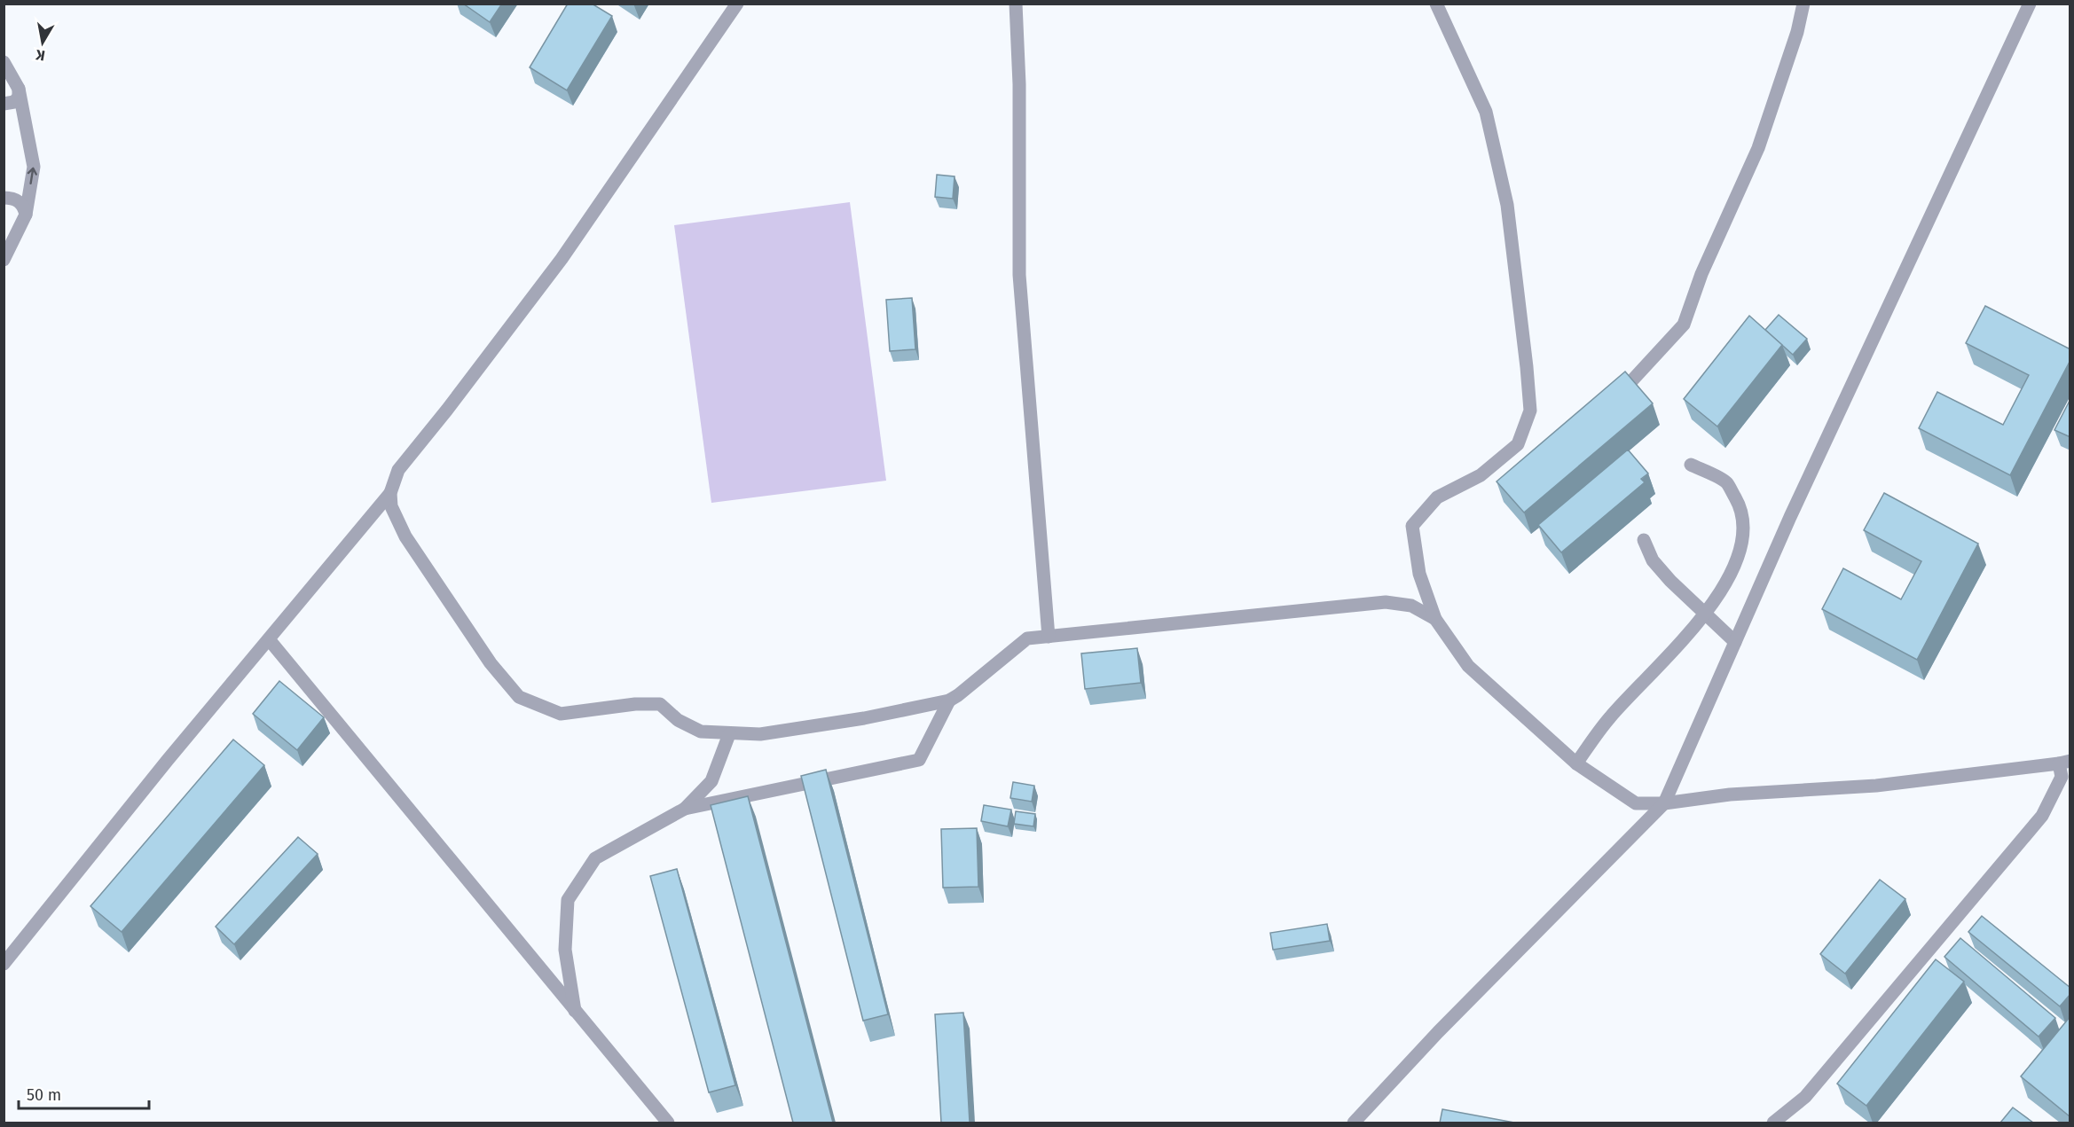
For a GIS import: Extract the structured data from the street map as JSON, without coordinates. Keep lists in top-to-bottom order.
{
  "scale_bar": "50 m",
  "north": "bottom"
}
